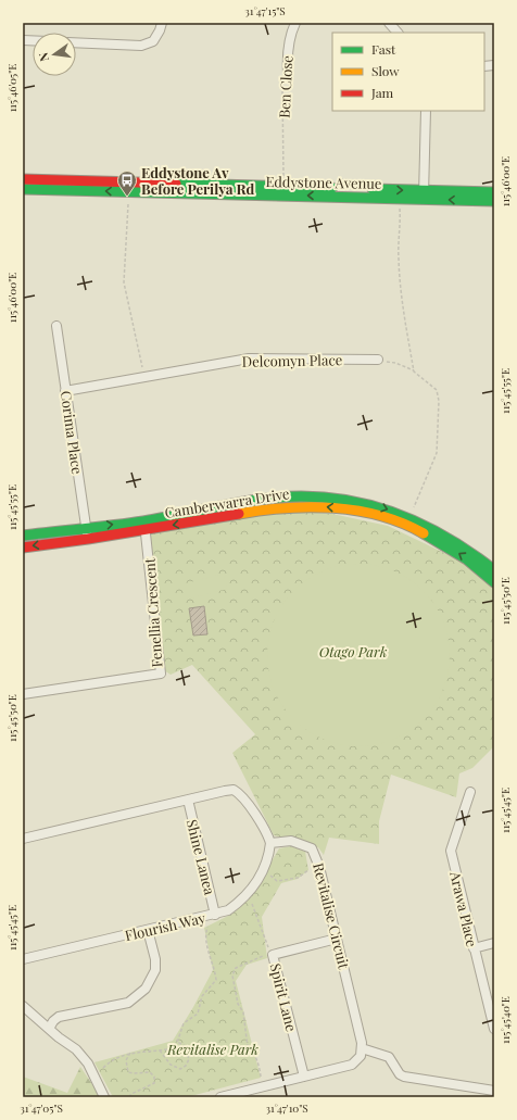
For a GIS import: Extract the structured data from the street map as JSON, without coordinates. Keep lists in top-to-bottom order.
{
  "streets": {
    "street": [
      "Ben Close",
      "Eddystone Avenue",
      "Delcomyn Place",
      "Corima Place",
      "Camberwarra Drive",
      "Fenellia Crescent",
      "Shine Lanea",
      "Arawa Place",
      "Revitalise Circuit",
      "Flourish Way",
      "Spirit Lane"
    ]
  },
  "crossings": [
    ["Delcomyn Place", "Corima Place"],
    ["Corima Place", "Camberwarra Drive"],
    ["Camberwarra Drive", "Fenellia Crescent"],
    ["Shine Lanea", "Flourish Way"],
    ["Revitalise Circuit", "Flourish Way"],
    ["Revitalise Circuit", "Spirit Lane"]
  ],
  "parks": ["Otago Park", "Revitalise Park"],
  "places": {
    "bus stop": ["Eddystone Av Before Perilya Rd"]
  },
  "legend": ["Fast", "Slow", "Jam"],
  "north": "left",
  "coordinates": [
    "31°47'15\"S",
    "115°46'05\"E",
    "115°46'00\"E",
    "115°45'55\"E",
    "115°45'50\"E",
    "115°45'45\"E",
    "115°45'40\"E",
    "31°47'05\"S",
    "31°47'10\"S"
  ]
}
